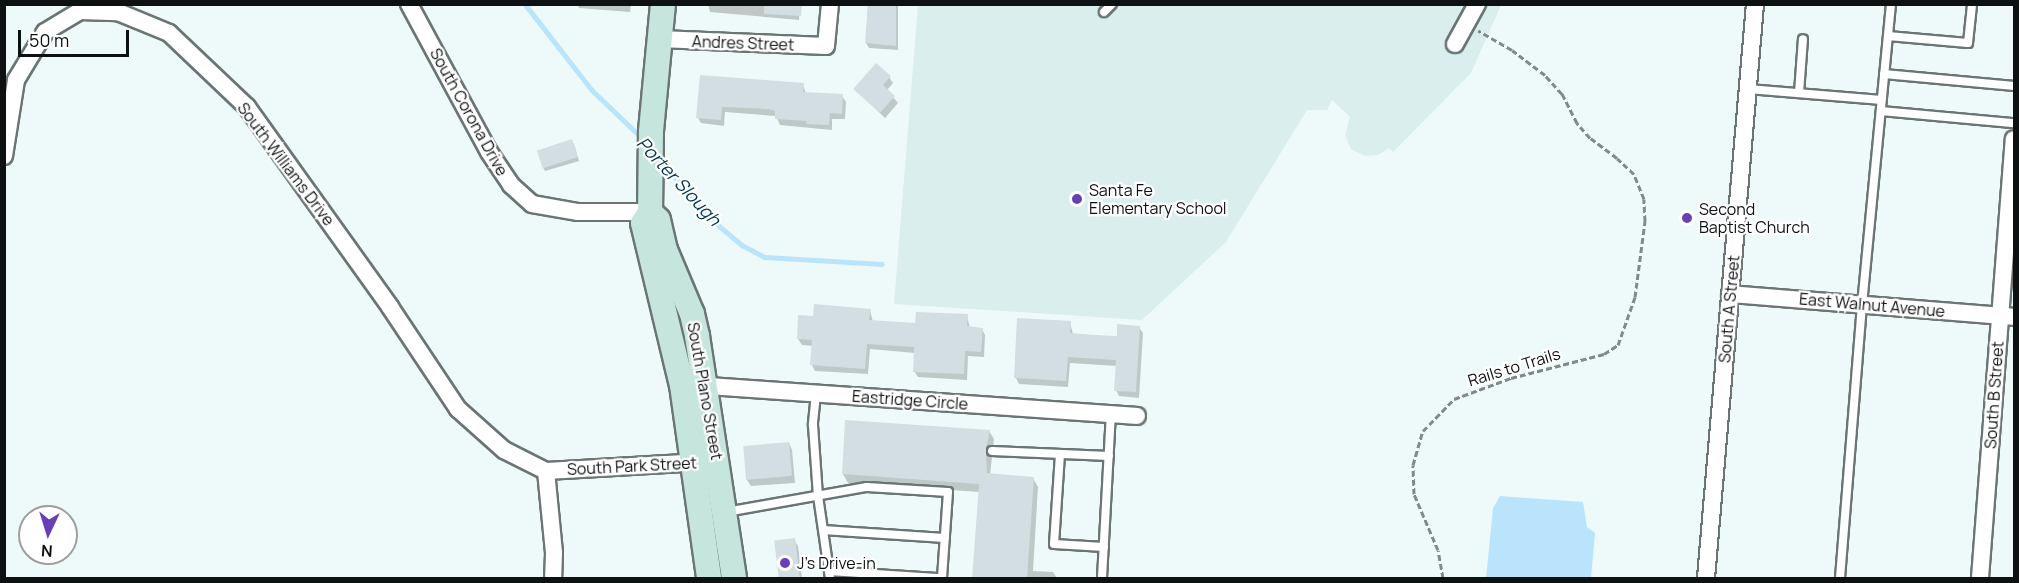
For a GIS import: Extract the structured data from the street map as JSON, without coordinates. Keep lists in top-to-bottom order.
{
  "streets": {
    "main road": ["South Plano Street"],
    "street": [
      "Andres Street",
      "South Corona Drive",
      "South Williams Drive",
      "East Walnut Avenue",
      "South A Street",
      "South B Street",
      "Eastridge Circle",
      "South Park Street"
    ],
    "path": ["Rails to Trails"]
  },
  "crossings": [
    ["Andres Street", "South Plano Street"],
    ["South Corona Drive", "South Plano Street"],
    ["South Williams Drive", "South Park Street"],
    ["East Walnut Avenue", "South A Street"],
    ["East Walnut Avenue", "South B Street"],
    ["South Plano Street", "Eastridge Circle"],
    ["South Plano Street", "South Park Street"]
  ],
  "water": ["Porter Slough"],
  "places": ["Santa Fe Elementary School", "Second Baptist Church", "J's Drive-in"],
  "scale_bar": "50 m",
  "north": "bottom"
}
